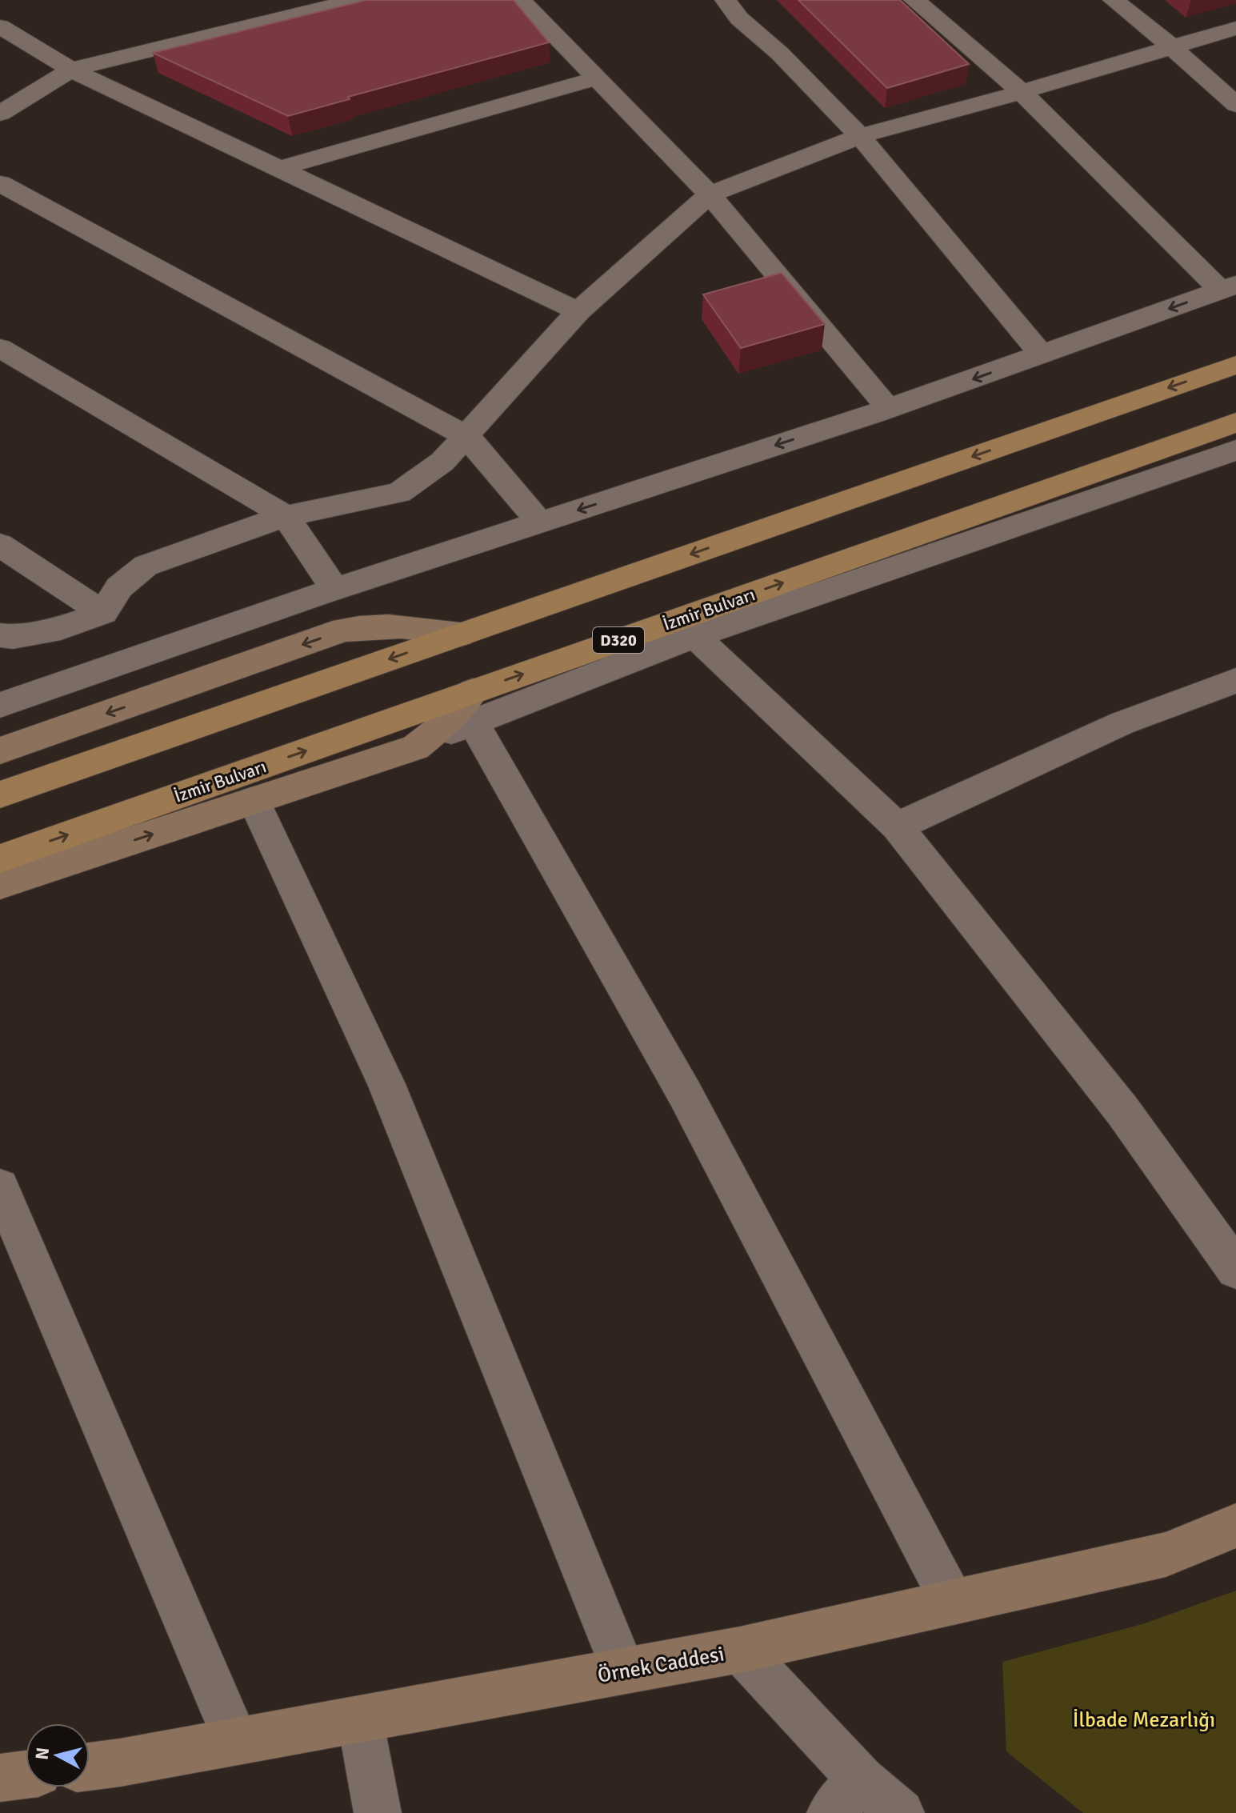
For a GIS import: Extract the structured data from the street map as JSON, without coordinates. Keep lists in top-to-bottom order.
{
  "streets": {
    "main road": ["İzmir Bulvarı", "D320", "Örnek Caddesi"]
  },
  "parks": ["İlbade Mezarlığı"],
  "north": "left"
}
